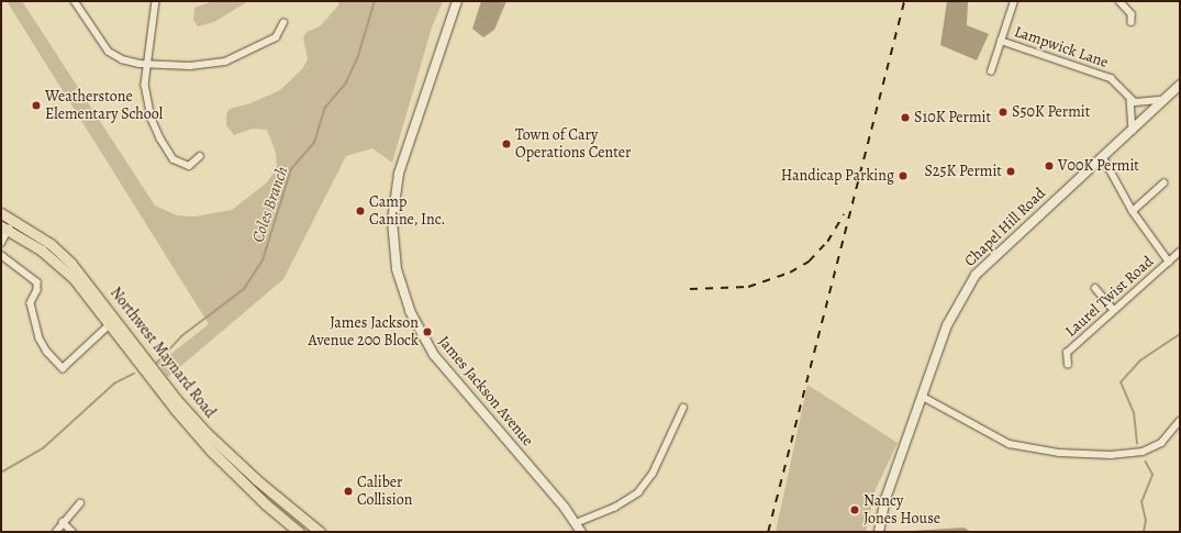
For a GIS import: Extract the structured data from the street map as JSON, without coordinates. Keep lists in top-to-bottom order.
{
  "streets": {
    "main road": ["Northwest Maynard Road"],
    "street": [
      "Lampwick Lane",
      "Chapel Hill Road",
      "Laurel Twist Road",
      "James Jackson Avenue"
    ]
  },
  "water": ["Coles Branch"],
  "places": [
    "Weatherstone Elementary School",
    "S50K Permit",
    "S10K Permit",
    "Town of Cary Operations Center",
    "V00K Permit",
    "S25K Permit",
    "Handicap Parking",
    "Camp Canine, Inc.",
    "James Jackson Avenue 200 Block",
    "Caliber Collision",
    "Nancy Jones House"
  ]
}
